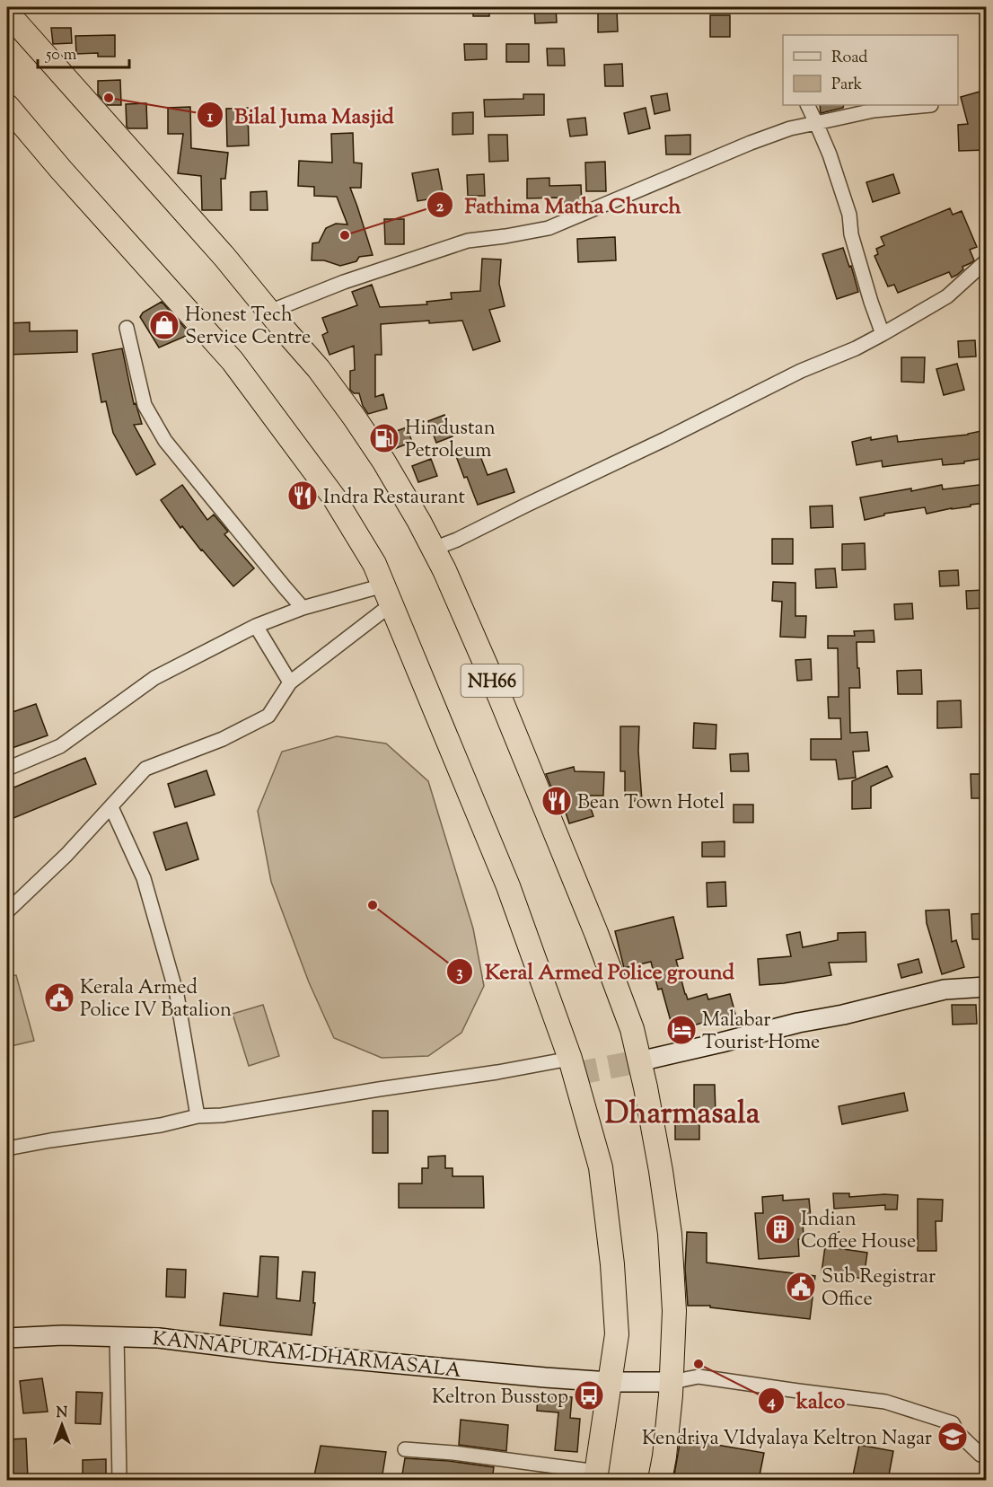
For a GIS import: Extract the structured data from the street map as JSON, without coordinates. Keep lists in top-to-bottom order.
{
  "streets": {
    "highway": ["NH66"],
    "main road": ["KANNAPURAM-DHARMASALA"]
  },
  "crossings": [
    ["NH66", "KANNAPURAM-DHARMASALA"]
  ],
  "districts": ["Dharmasala"],
  "places": {
    "other": [
      "Bilal Juma Masjid",
      "Fathima Matha Church",
      "Keral Armed Police ground",
      "kalco"
    ],
    "shop": ["Honest Tech Service Centre"],
    "fuel station": ["Hindustan Petroleum"],
    "restaurant": ["Indra Restaurant", "Bean Town Hotel"],
    "public building": ["Kerala Armed Police IV Batalion", "Sub Registrar Office"],
    "hotel": ["Malabar Tourist Home"],
    "building": ["Indian Coffee House"],
    "bus stop": ["Keltron Busstop"],
    "school or university": ["Kendriya VIdyalaya Keltron Nagar"]
  },
  "legend": ["Road", "Park"],
  "scale_bar": "50 m",
  "north": "top"
}
